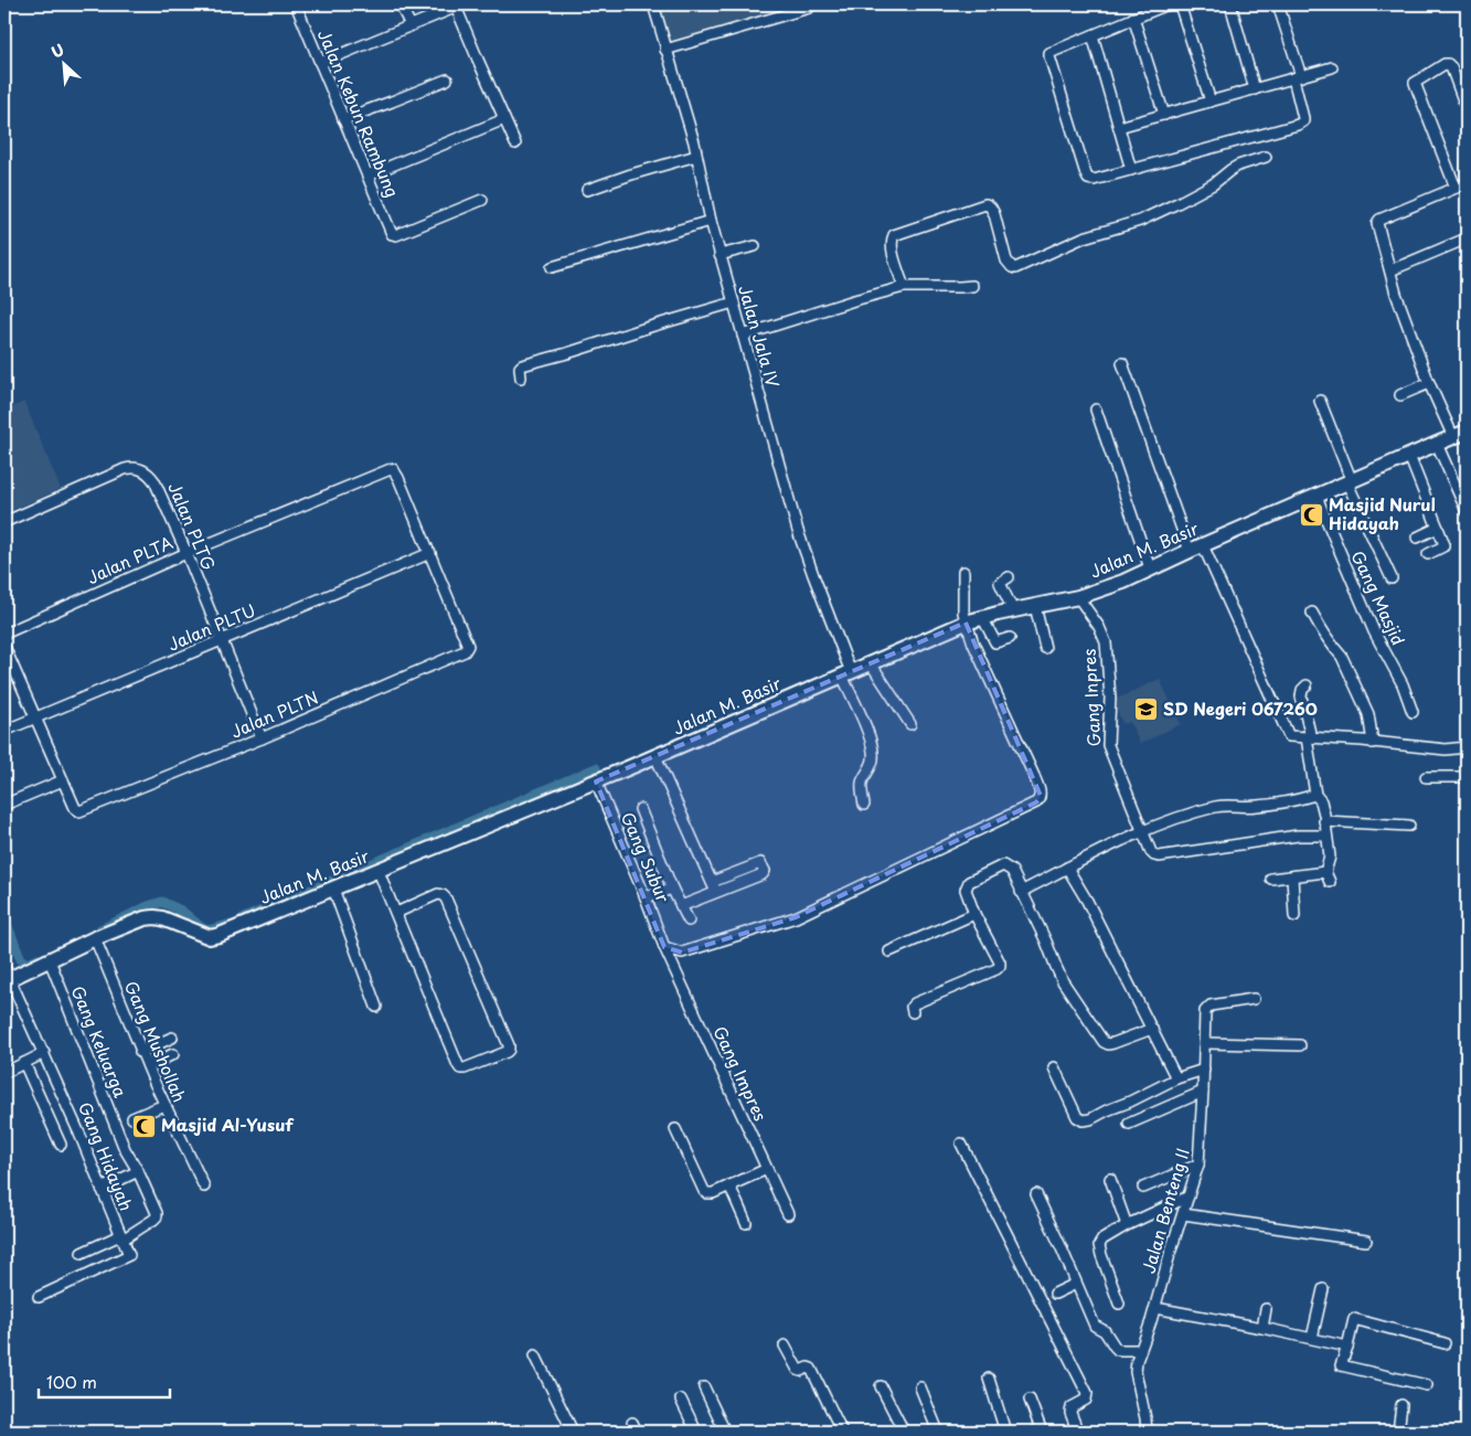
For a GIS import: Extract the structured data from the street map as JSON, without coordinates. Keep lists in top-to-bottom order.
{
  "streets": {
    "main road": ["Jalan M. Basir"],
    "street": [
      "Jalan Kebun Rambung",
      "Jalan Jala IV",
      "Jalan PLTG",
      "Jalan PLTA",
      "Gang Masjid",
      "Jalan PLTU",
      "Gang Inpres",
      "Jalan PLTN",
      "Gang Subur",
      "Gang Keluarga",
      "Gang Mushollah",
      "Gang Impres",
      "Gang Hidayah",
      "Jalan Benteng II"
    ]
  },
  "crossings": [
    ["Jalan Jala IV", "Jalan M. Basir"],
    ["Jalan PLTG", "Jalan PLTA"],
    ["Jalan PLTG", "Jalan PLTU"],
    ["Jalan PLTG", "Jalan PLTN"],
    ["Jalan M. Basir", "Gang Masjid"],
    ["Jalan M. Basir", "Gang Inpres"],
    ["Jalan M. Basir", "Gang Subur"],
    ["Jalan M. Basir", "Gang Keluarga"],
    ["Jalan M. Basir", "Gang Mushollah"],
    ["Jalan M. Basir", "Gang Hidayah"],
    ["Jalan PLTA", "Jalan PLTN"],
    ["Jalan PLTU", "Jalan PLTN"],
    ["Gang Subur", "Gang Impres"],
    ["Gang Keluarga", "Gang Hidayah"]
  ],
  "places": {
    "mosque": ["Masjid Nurul Hidayah", "Masjid Al-Yusuf"],
    "school or university": ["SD Negeri 067260"]
  },
  "scale_bar": "100 m",
  "north": "top left"
}
